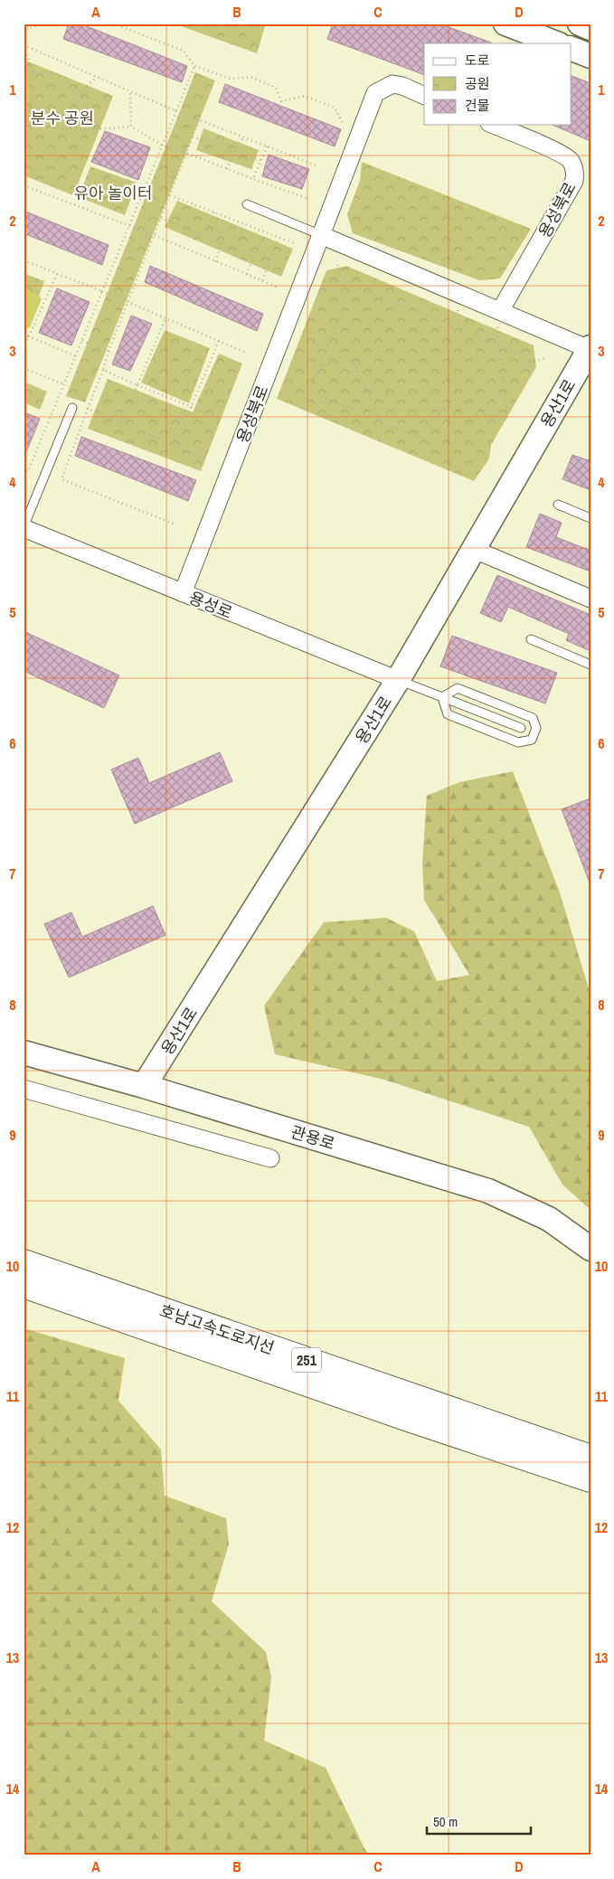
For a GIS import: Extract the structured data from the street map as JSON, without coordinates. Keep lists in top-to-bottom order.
{
  "streets": {
    "highway": ["호남고속도로지선", "251"],
    "main road": ["용산1로", "관용로"],
    "street": ["용성북로", "용성로"]
  },
  "crossings": [
    ["용성북로", "용성로"],
    ["용산1로", "용성로"],
    ["용산1로", "관용로"]
  ],
  "parks": ["분수 공원", "유아 놀이터"],
  "legend": ["도로", "공원", "건물"],
  "scale_bar": "50 m",
  "grid": {
    "columns": [
      "A",
      "B",
      "C",
      "D"
    ],
    "rows": [
      "1",
      "2",
      "3",
      "4",
      "5",
      "6",
      "7",
      "8",
      "9",
      "10",
      "11",
      "12",
      "13",
      "14"
    ]
  }
}
